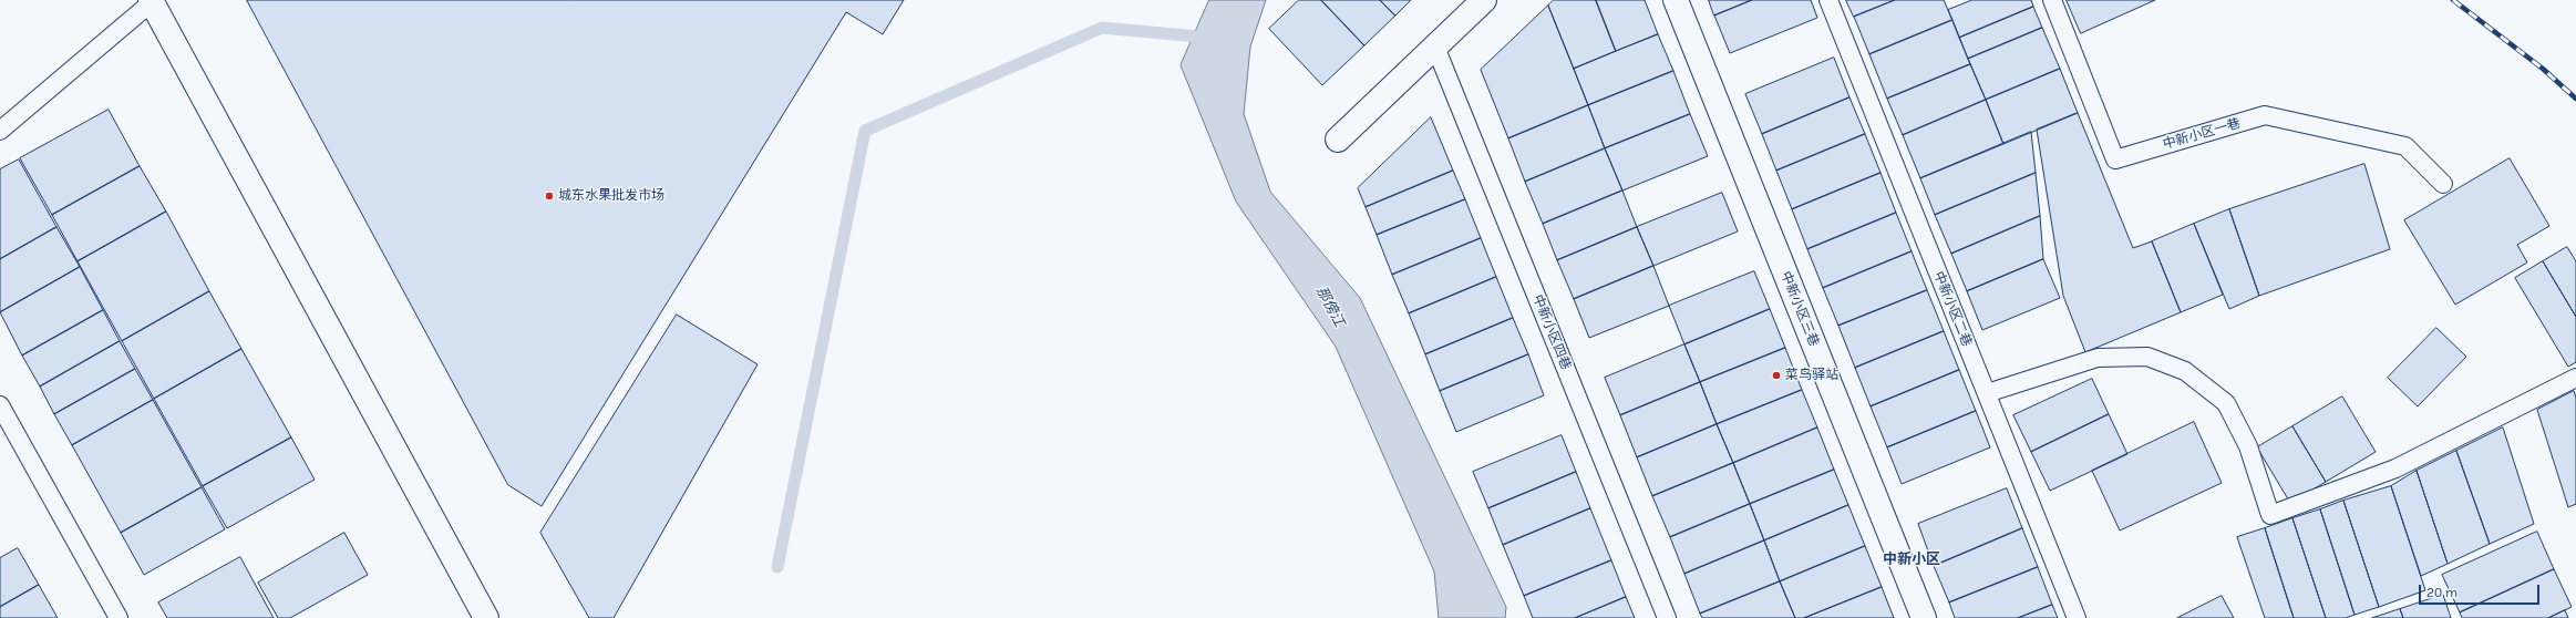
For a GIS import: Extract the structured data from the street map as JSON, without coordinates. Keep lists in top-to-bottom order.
{
  "streets": {
    "street": ["中新小区三巷"],
    "lane": ["中新小区一巷", "中新小区二巷", "中新小区四巷"]
  },
  "districts": ["中新小区"],
  "water": ["那傍江"],
  "places": ["城东水果批发市场", "菜鸟驿站"],
  "scale_bar": "20 m"
}
